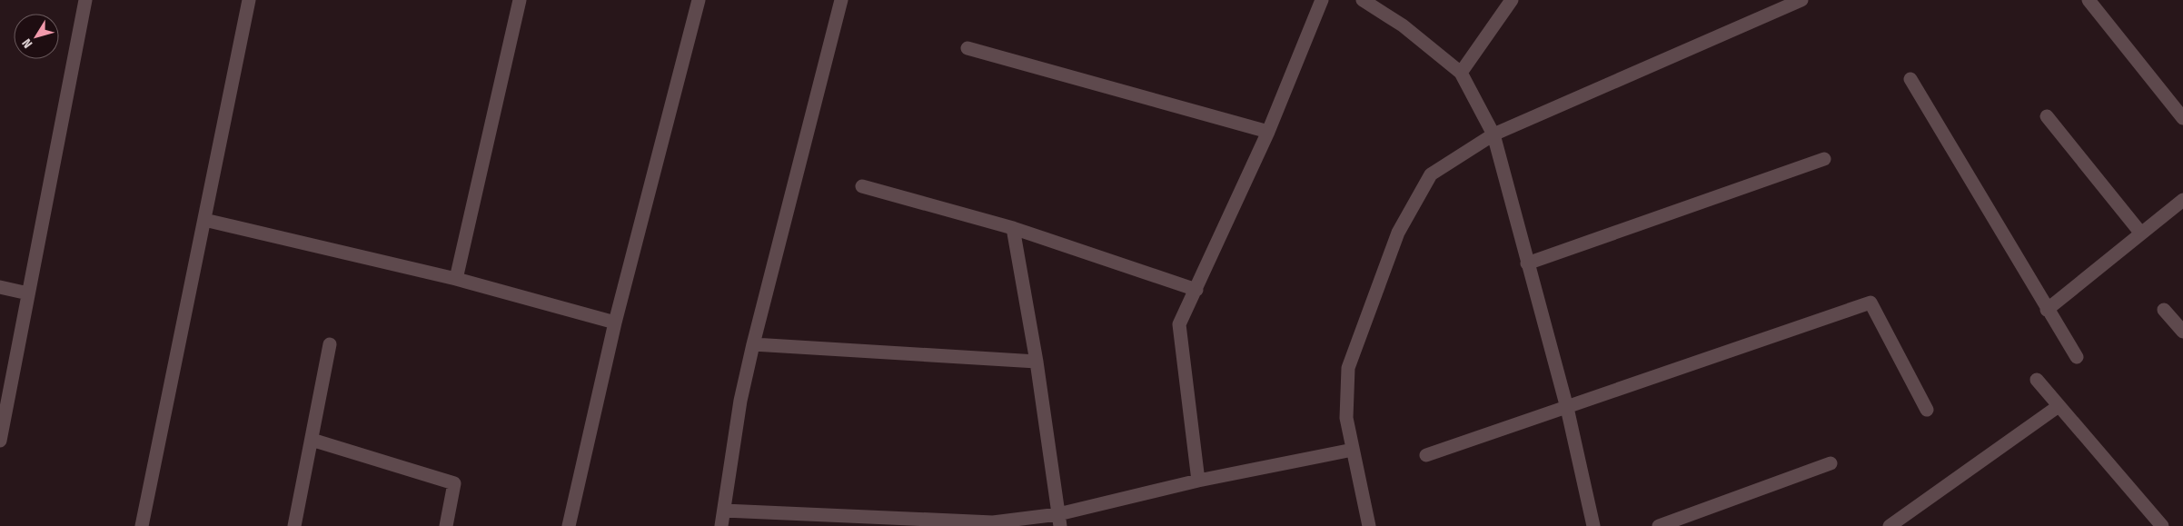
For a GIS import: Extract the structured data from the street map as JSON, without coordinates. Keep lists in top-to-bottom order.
{
  "north": "bottom left"
}
